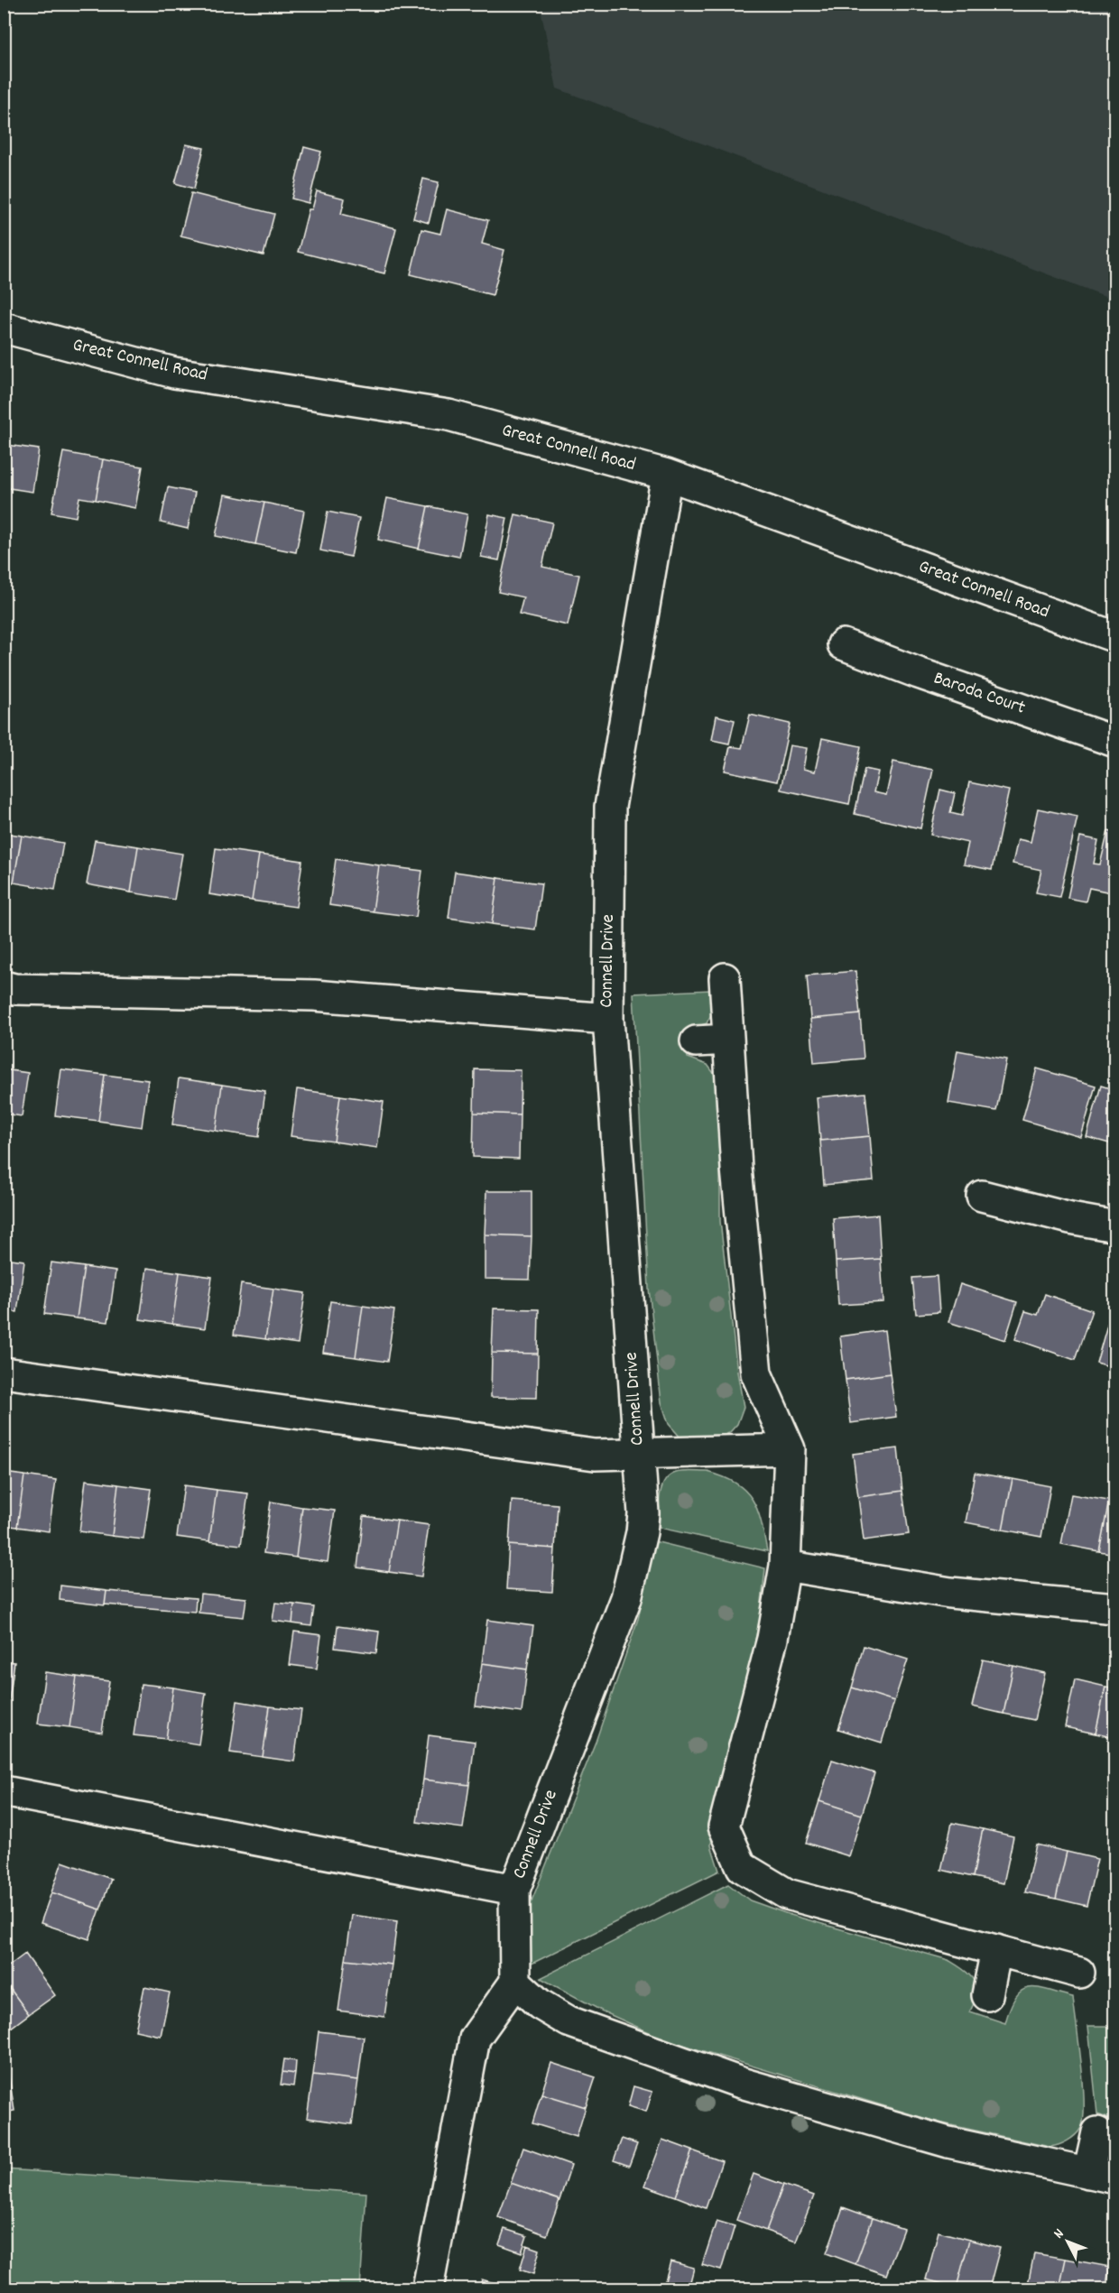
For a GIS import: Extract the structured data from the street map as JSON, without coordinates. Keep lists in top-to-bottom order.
{
  "streets": {
    "street": ["Great Connell Road", "Baroda Court", "Connell Drive"]
  },
  "crossings": [
    ["Great Connell Road", "Connell Drive"]
  ],
  "north": "top left"
}
